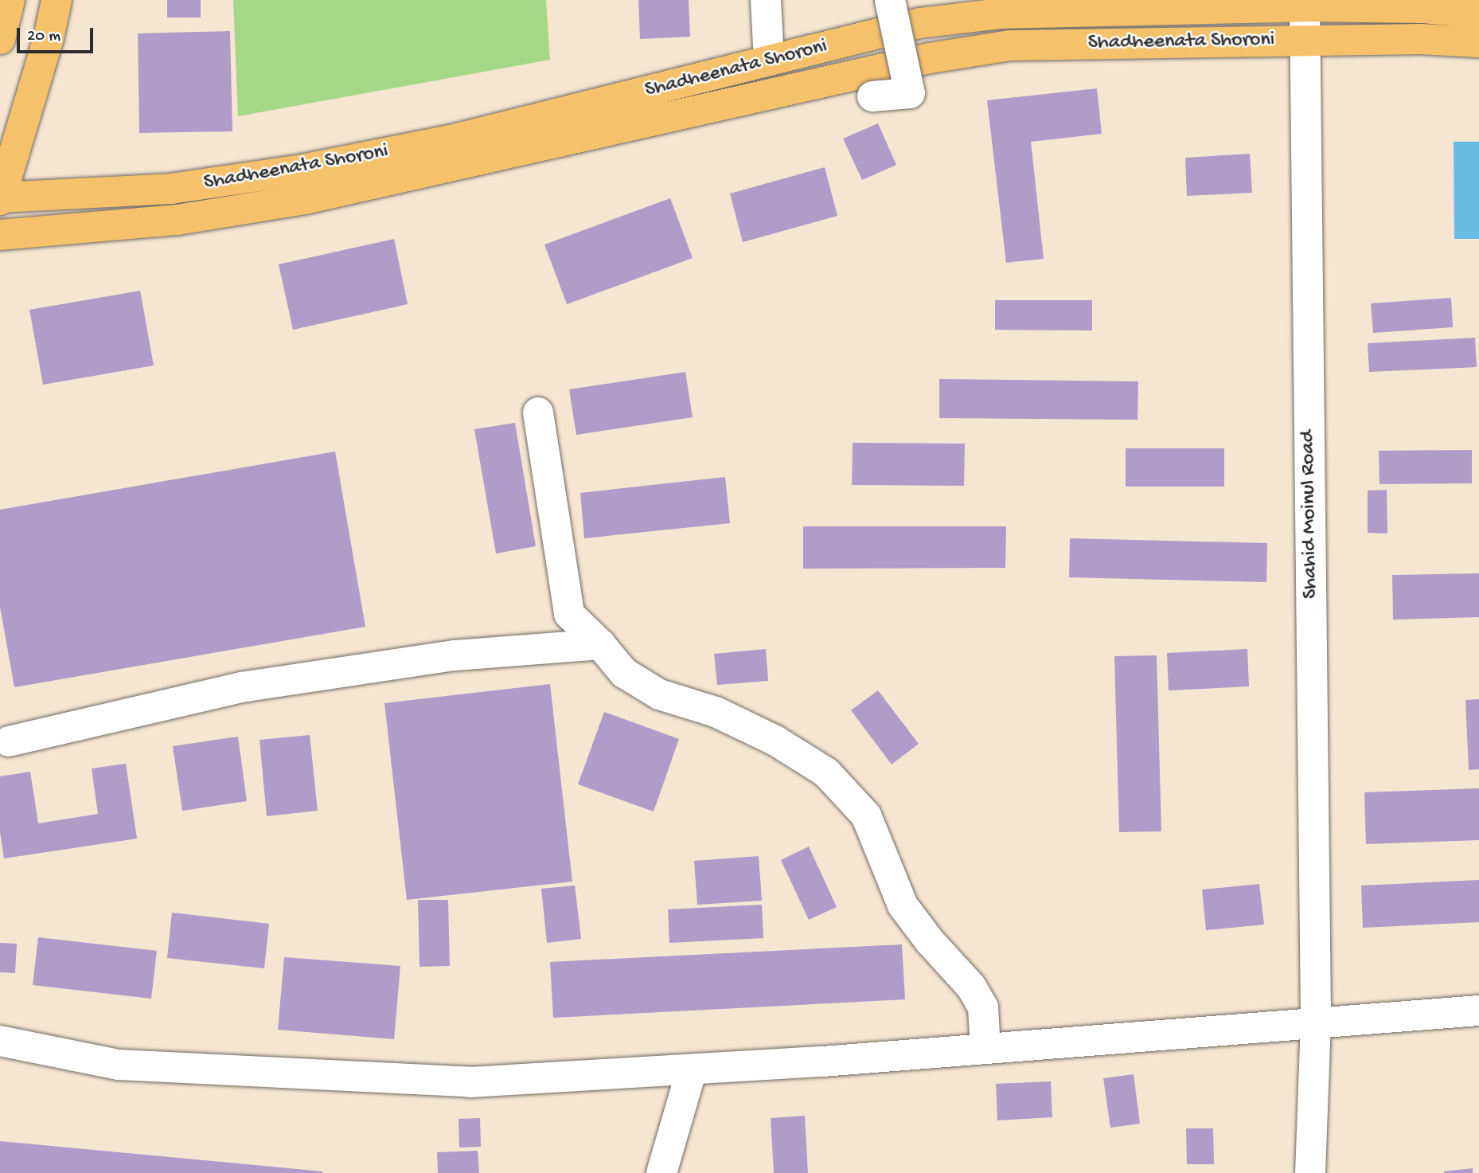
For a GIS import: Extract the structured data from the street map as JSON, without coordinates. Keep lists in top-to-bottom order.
{
  "streets": {
    "main road": ["Shadheenata Shoroni"],
    "street": ["Shahid Moinul Road"]
  },
  "crossings": [
    ["Shadheenata Shoroni", "Shahid Moinul Road"]
  ],
  "scale_bar": "20 m"
}
